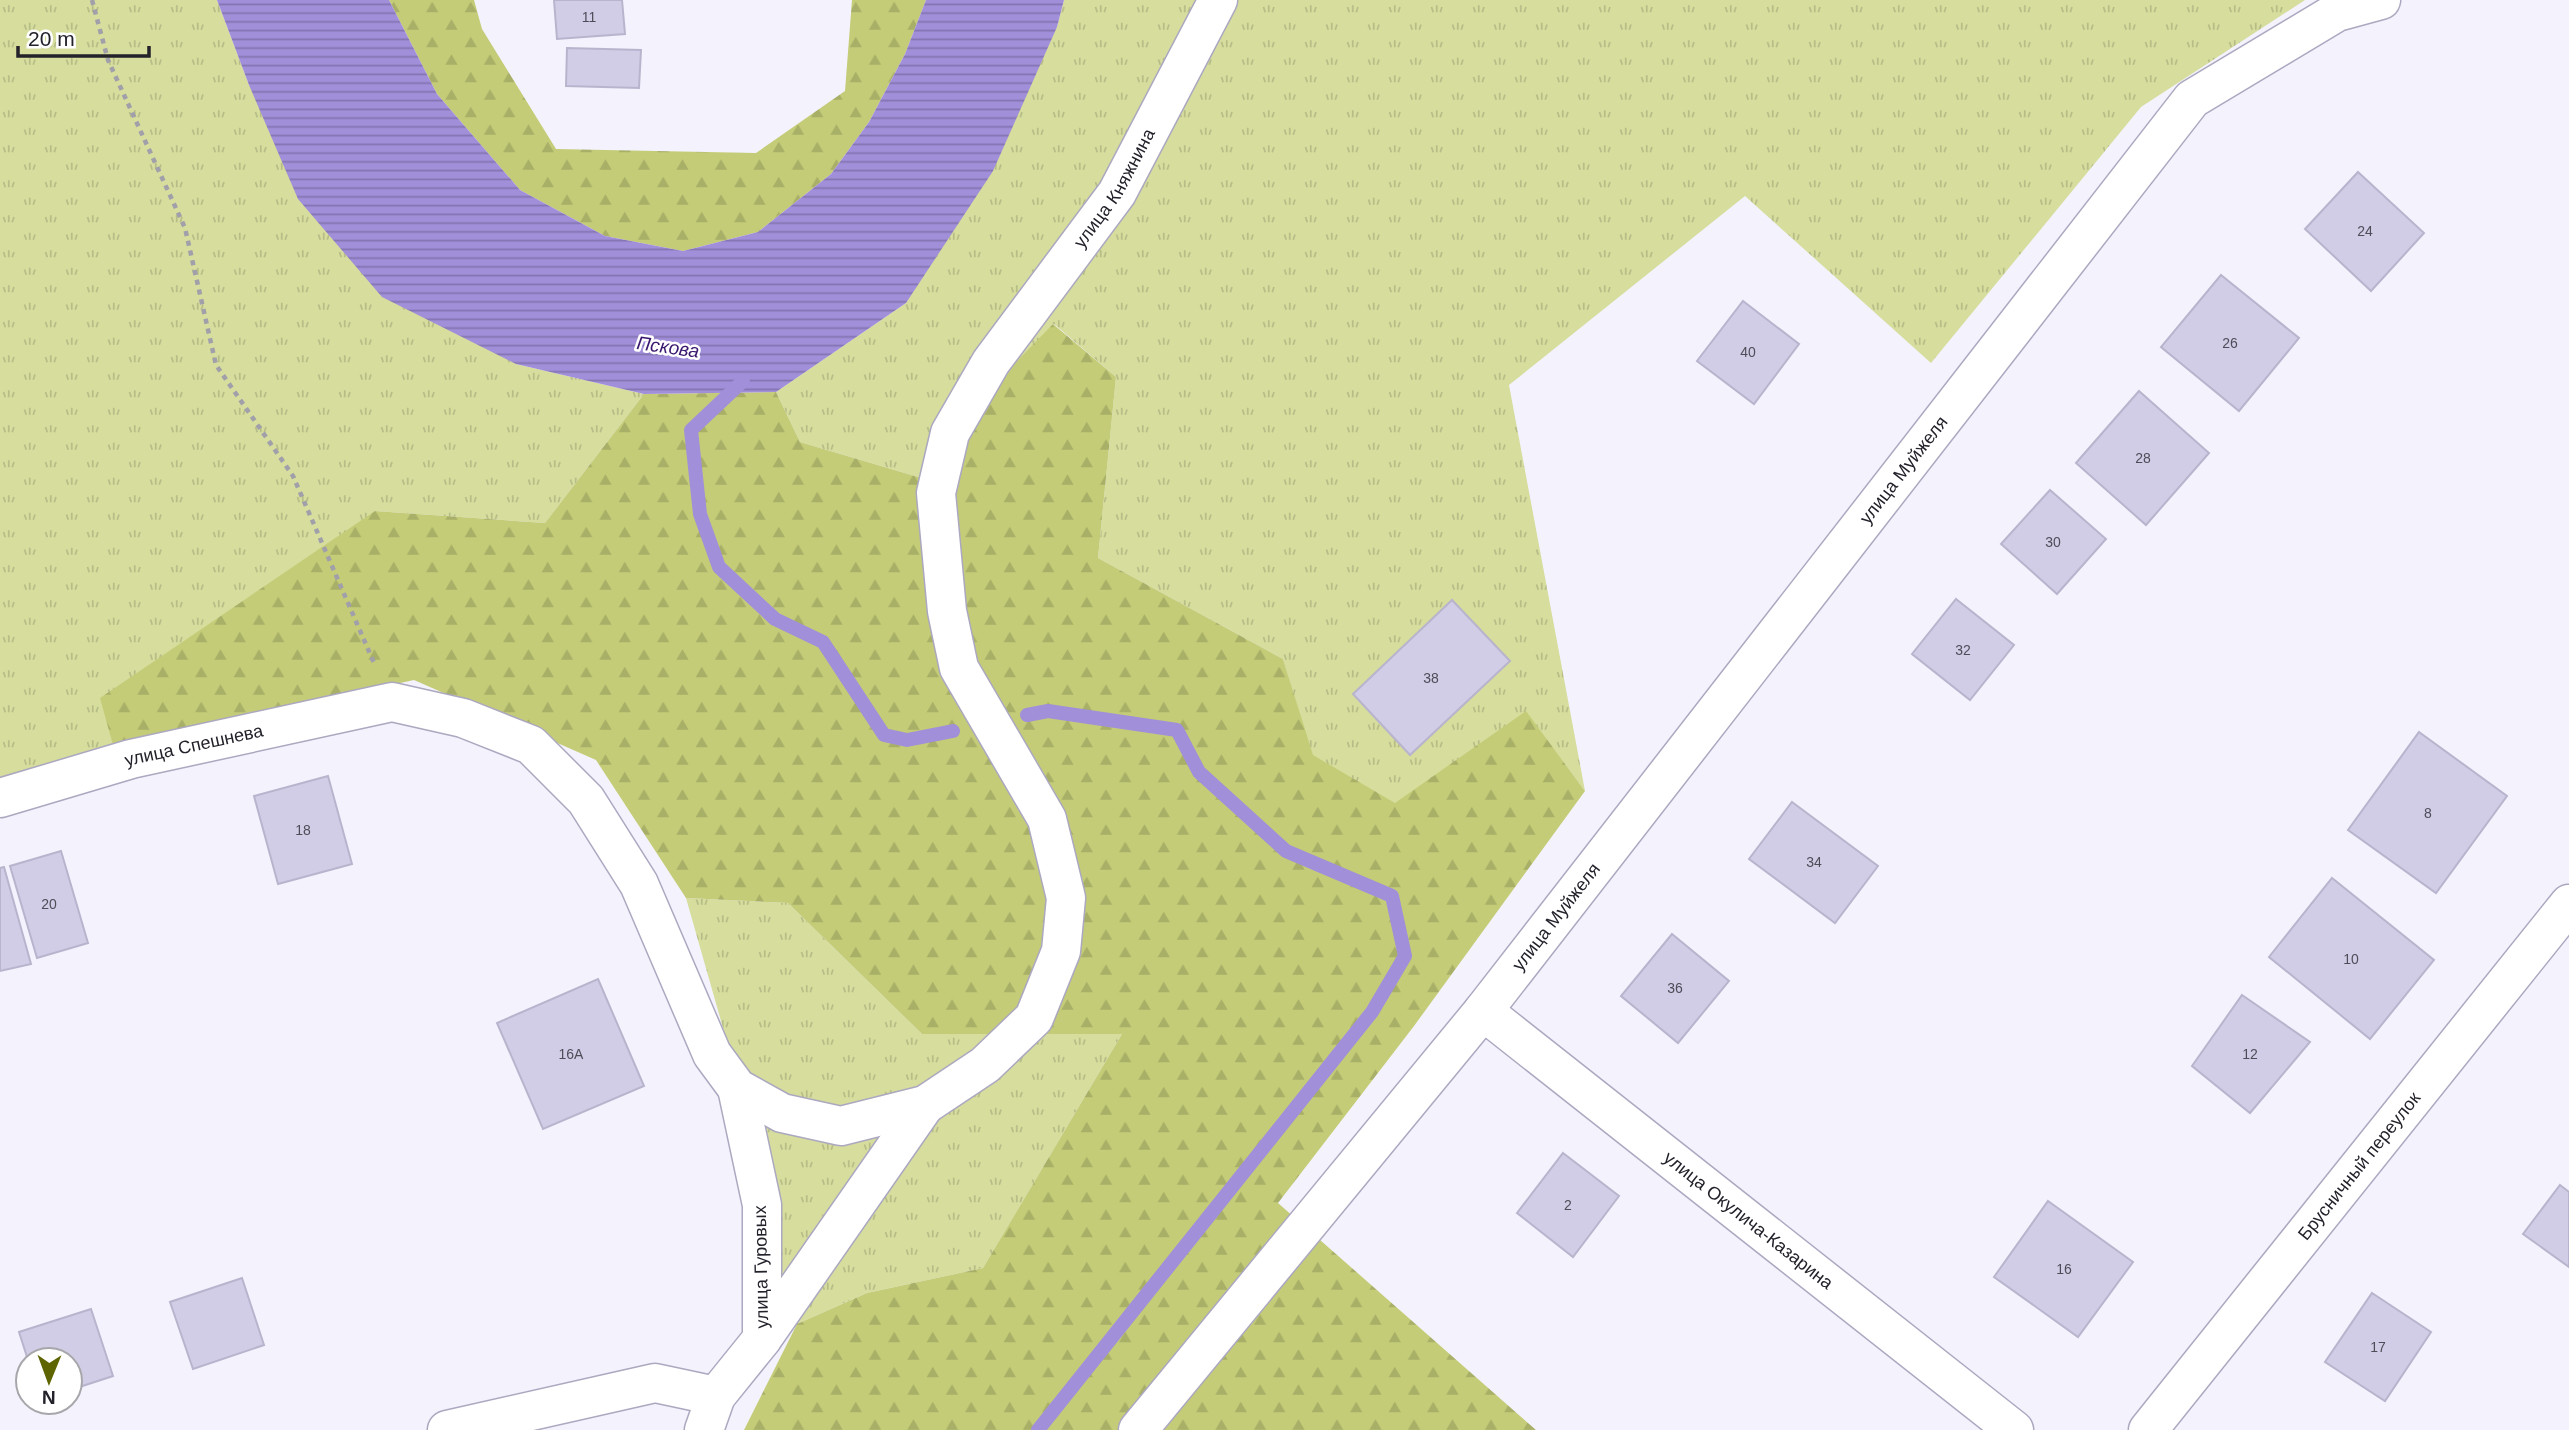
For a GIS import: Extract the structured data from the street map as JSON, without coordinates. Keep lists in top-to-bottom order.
{
  "streets": {
    "street": [
      "улица Княжнина",
      "улица Муйжеля",
      "улица Спешнева",
      "Брусничный переулок",
      "улица Окулича-Казарина",
      "улица Гуровых"
    ]
  },
  "crossings": [
    ["улица Муйжеля", "улица Окулича-Казарина"]
  ],
  "water": ["Пскова"],
  "house_numbers": [
    "11",
    "24",
    "26",
    "40",
    "28",
    "30",
    "32",
    "38",
    "8",
    "18",
    "34",
    "20",
    "10",
    "36",
    "16А",
    "12",
    "2",
    "16",
    "17"
  ],
  "scale_bar": "20 m",
  "north": "bottom"
}
